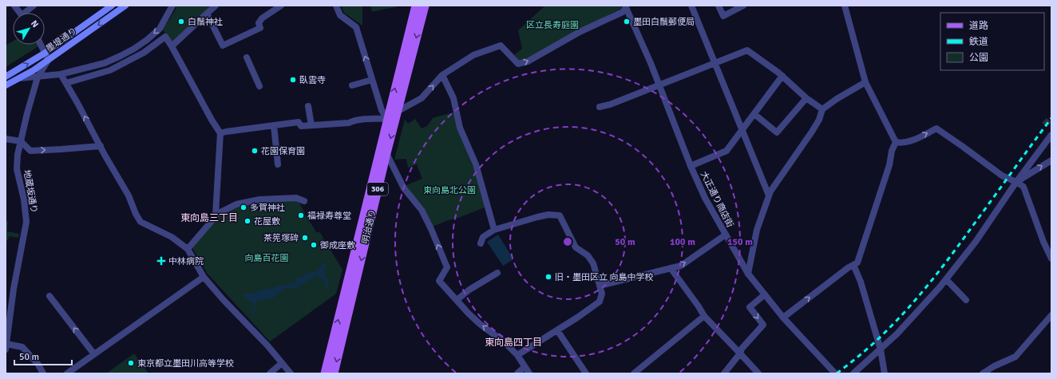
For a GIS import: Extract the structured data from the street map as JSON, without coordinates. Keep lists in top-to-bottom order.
{
  "streets": {
    "main road": ["墨堤通り", "306", "明治通り"],
    "street": ["地蔵坂通り", "大正通り商店街"]
  },
  "crossings": [
    ["墨堤通り", "地蔵坂通り"]
  ],
  "districts": ["東向島三丁目", "東向島四丁目"],
  "parks": ["区立長寿庭園", "東向島北公園", "向島百花園"],
  "places": {
    "other": [
      "白鬚神社",
      "墨田白鬚郵便局",
      "臥雲寺",
      "花園保育園",
      "多賀神社",
      "福禄寿尊堂",
      "花屋敷",
      "茶筅塚碑",
      "御成座敷",
      "旧・墨田区立 向島中学校",
      "東京都立墨田川高等学校"
    ],
    "health": ["中林病院"]
  },
  "legend": ["道路", "鉄道", "公園"],
  "scale_bar": "50 m",
  "north": "top right",
  "rings": ["50 m", "100 m", "150 m"]
}
